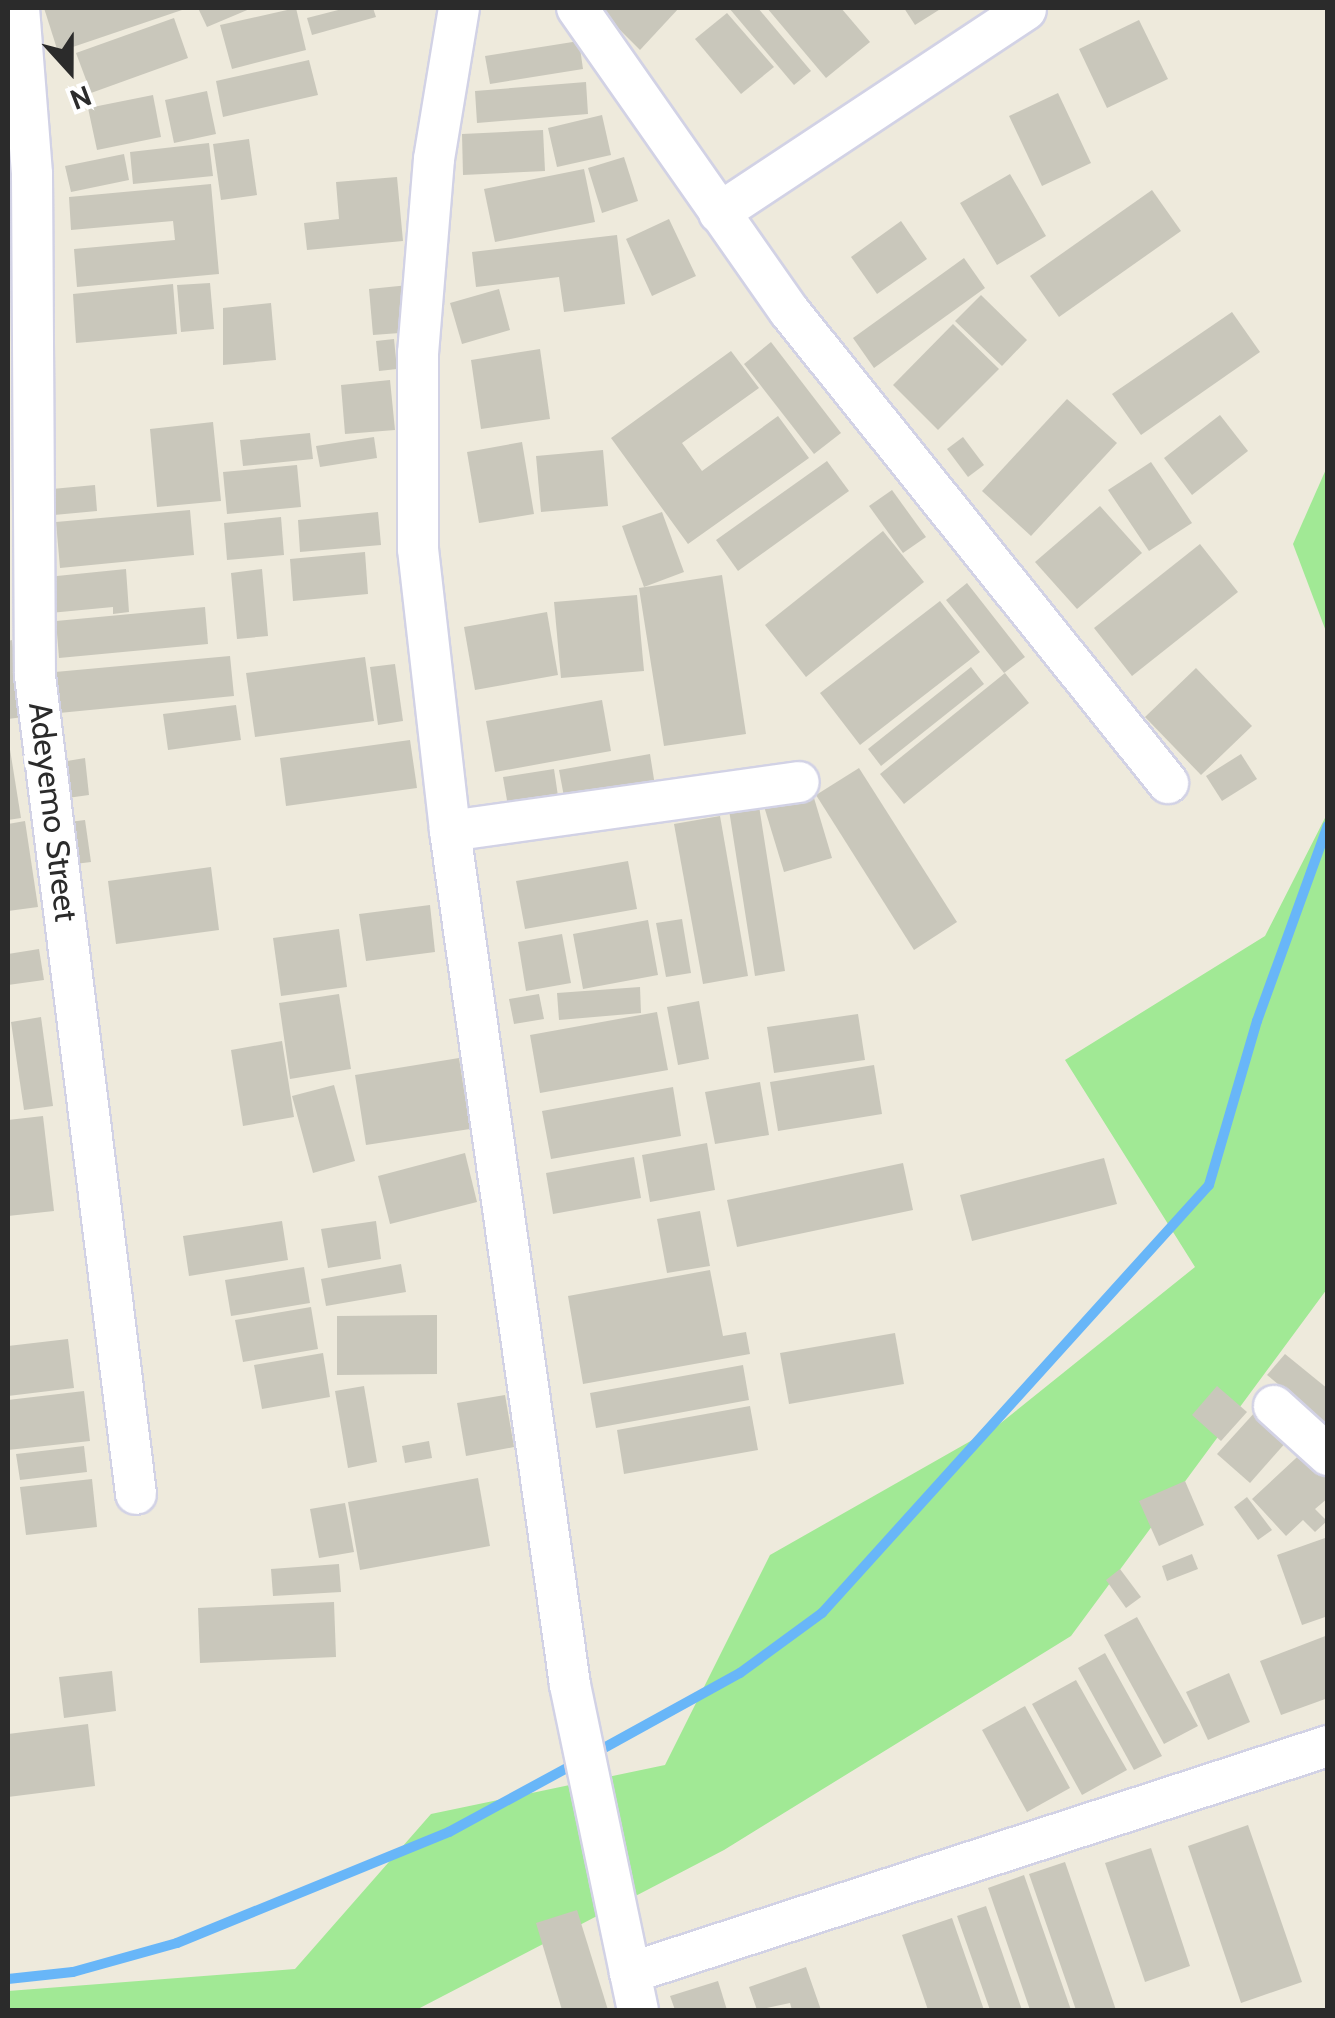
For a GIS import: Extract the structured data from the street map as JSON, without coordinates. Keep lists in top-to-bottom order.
{
  "streets": {
    "street": ["Adeyemo Street"]
  },
  "north": "bottom"
}
